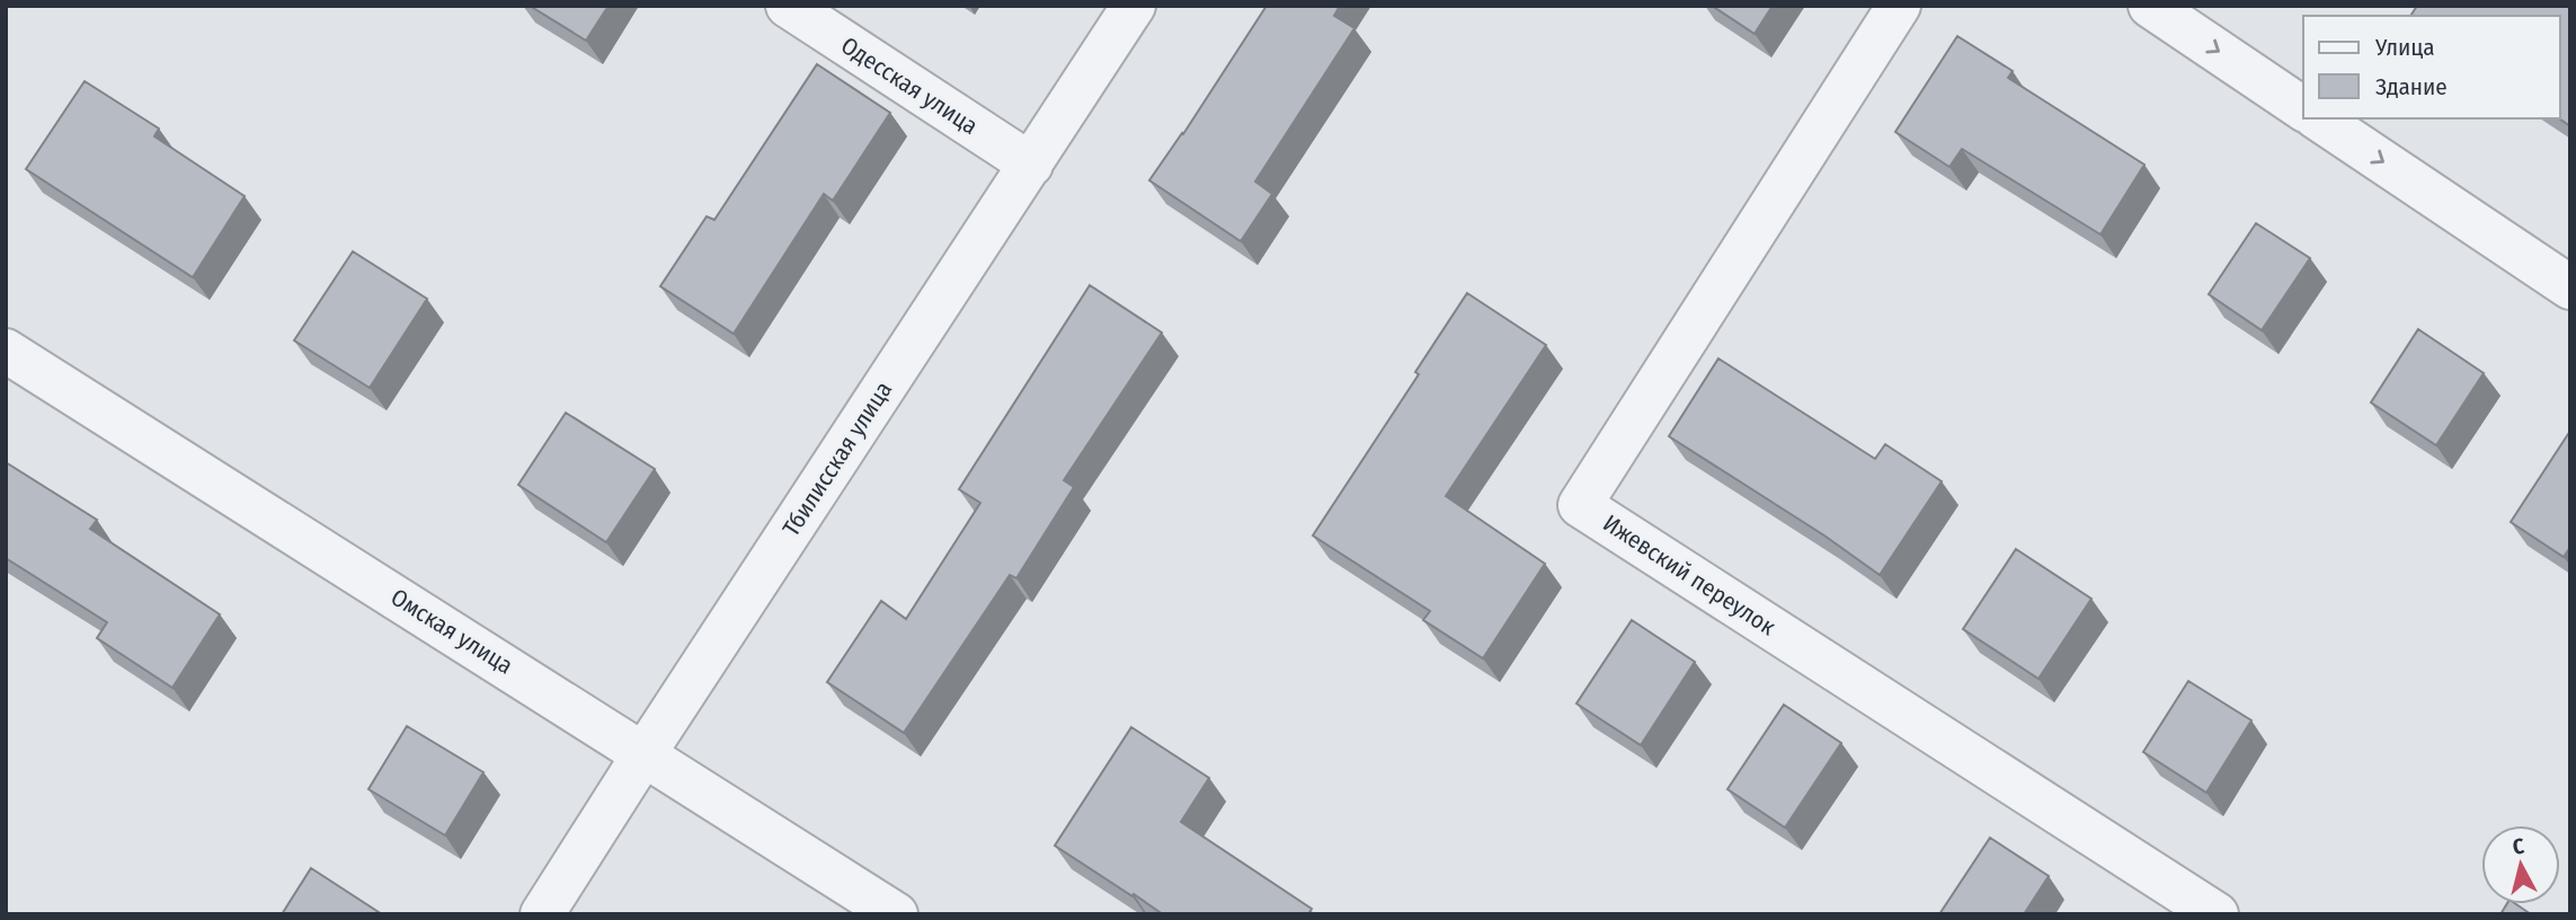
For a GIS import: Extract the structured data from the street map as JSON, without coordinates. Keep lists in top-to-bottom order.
{
  "streets": {
    "street": [
      "Одесская улица",
      "Тбилисская улица",
      "Ижевский переулок",
      "Омская улица"
    ]
  },
  "crossings": [
    ["Одесская улица", "Тбилисская улица"],
    ["Тбилисская улица", "Омская улица"]
  ],
  "legend": ["Улица", "Здание"],
  "north": "top"
}
